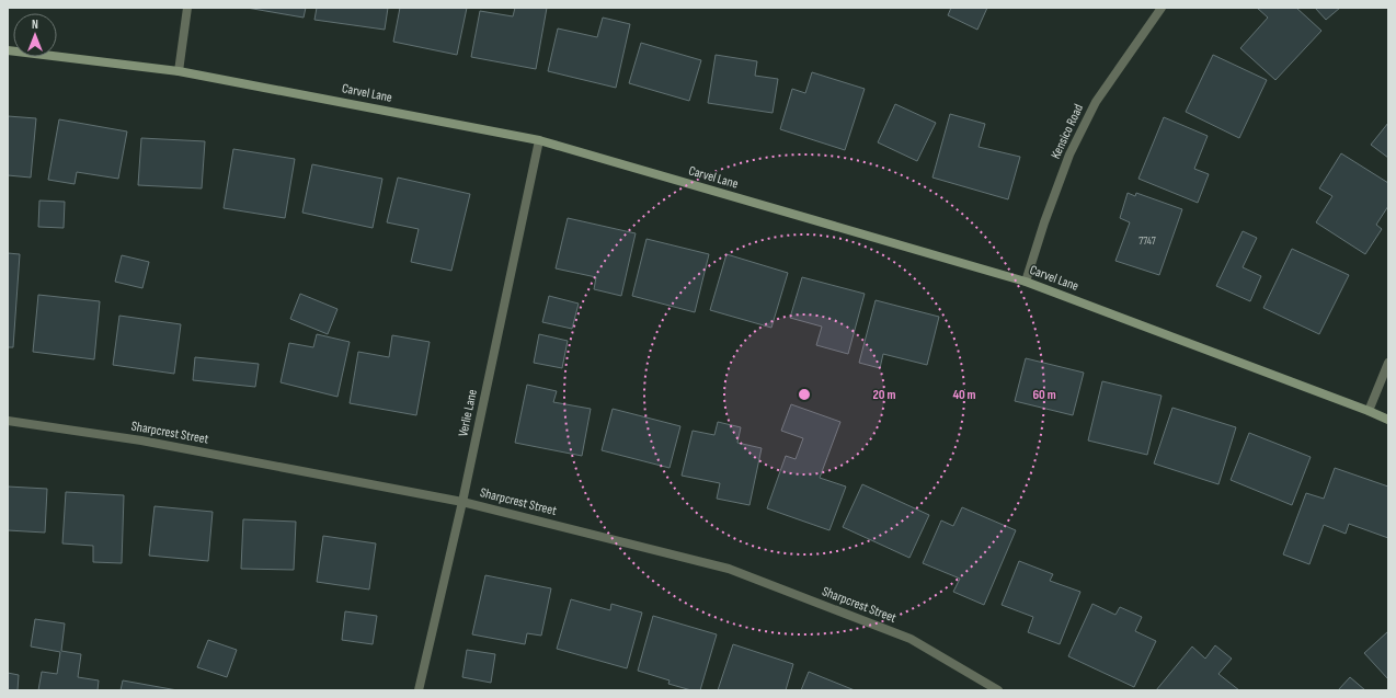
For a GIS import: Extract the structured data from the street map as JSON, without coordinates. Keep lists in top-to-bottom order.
{
  "streets": {
    "street": [
      "Carvel Lane",
      "Kensico Road",
      "Verlie Lane",
      "Sharpcrest Street"
    ]
  },
  "crossings": [
    ["Carvel Lane", "Kensico Road"],
    ["Carvel Lane", "Verlie Lane"],
    ["Verlie Lane", "Sharpcrest Street"]
  ],
  "house_numbers": ["7747"],
  "north": "top",
  "rings": ["20 m", "40 m", "60 m"]
}
